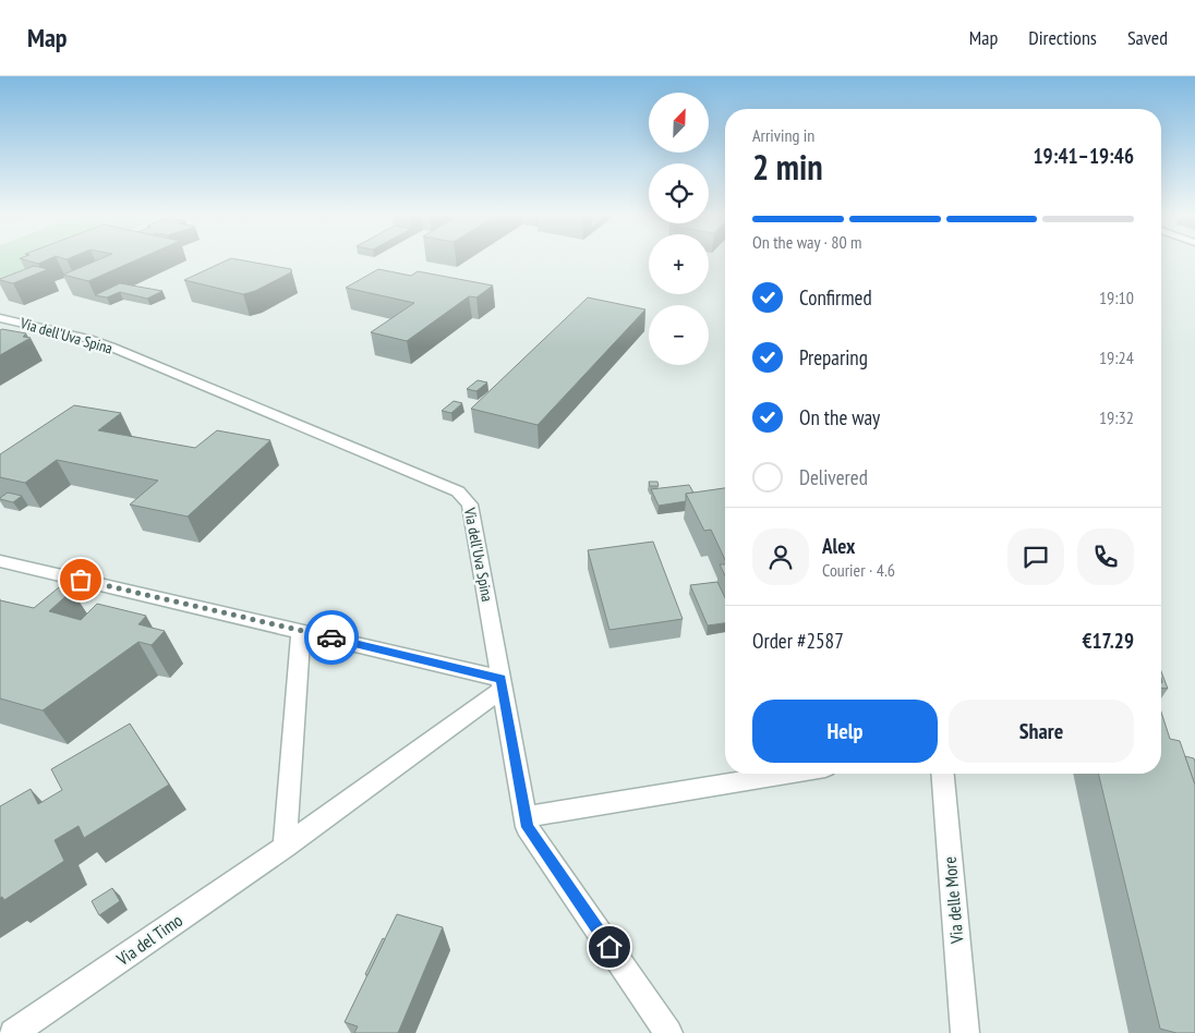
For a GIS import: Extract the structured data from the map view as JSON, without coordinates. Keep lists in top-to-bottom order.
{
  "streets": {
    "street": ["Via dell'Uva Spina", "Via delle More", "Via del Timo"]
  },
  "crossings": [
    ["Via dell'Uva Spina", "Via del Timo"]
  ],
  "north": "top right",
  "page": {
    "header": "Map",
    "nav": ["Map", "Directions", "Saved"],
    "map_buttons": ["+", "−"],
    "heading": ["2 min", "Arriving in", "19:41–19:46"],
    "panel": [
      "Alex",
      "Courier · 4.6",
      "Order #2587",
      "€17.29"
    ],
    "bar": "On the way · 80 m",
    "list": [
      ["Confirmed", "19:10"],
      ["Preparing", "19:24"],
      ["On the way", "19:32"],
      "Delivered"
    ],
    "buttons": ["Help", "Share"]
  }
}
